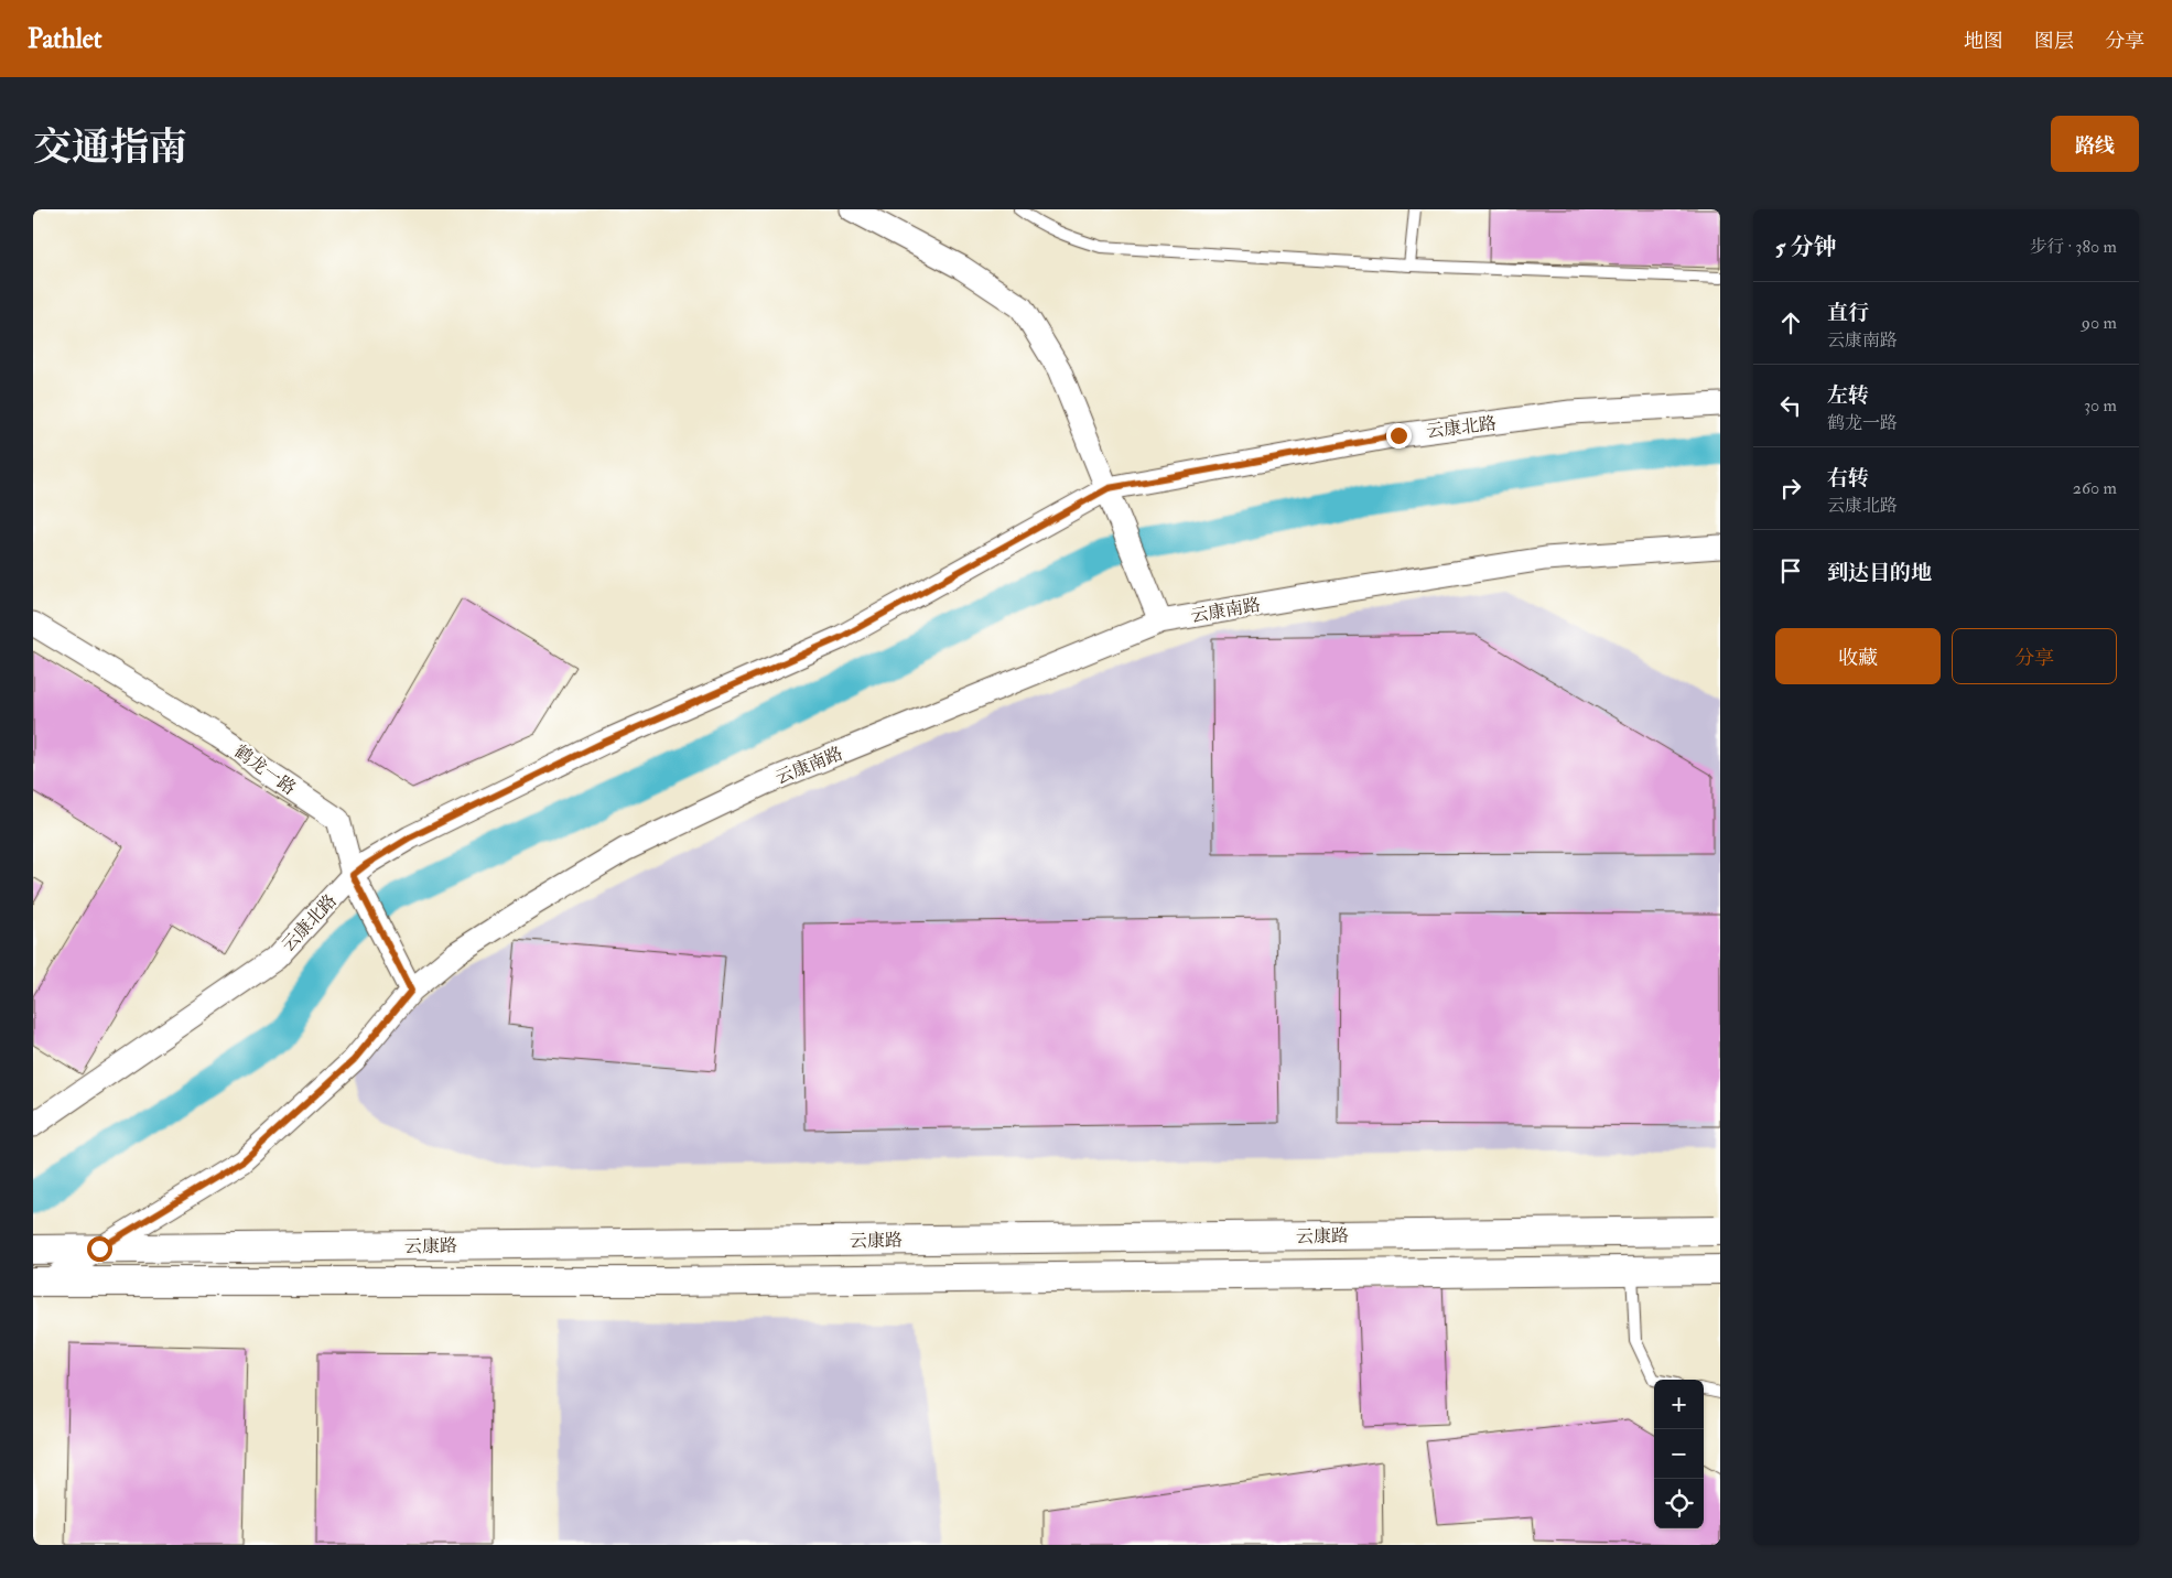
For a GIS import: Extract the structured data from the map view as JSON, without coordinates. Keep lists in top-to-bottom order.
{
  "streets": {
    "street": [
      "云康北路",
      "云康南路",
      "鹤龙一路",
      "云康路"
    ]
  },
  "crossings": [
    ["云康北路", "鹤龙一路"],
    ["云康南路", "鹤龙一路"],
    ["云康南路", "云康路"]
  ],
  "page": {
    "header": "Pathlet",
    "nav": ["地图", "图层", "分享"],
    "title": "交通指南",
    "buttons": [
      "路线",
      ["收藏", "分享"]
    ],
    "heading": ["5 分钟", "步行 · 380 m"],
    "list": [
      ["直行", "云康南路", "90 m"],
      ["左转", "鹤龙一路", "30 m"],
      ["右转", "云康北路", "260 m"],
      "到达目的地"
    ],
    "map_buttons": ["+", "−"]
  }
}
